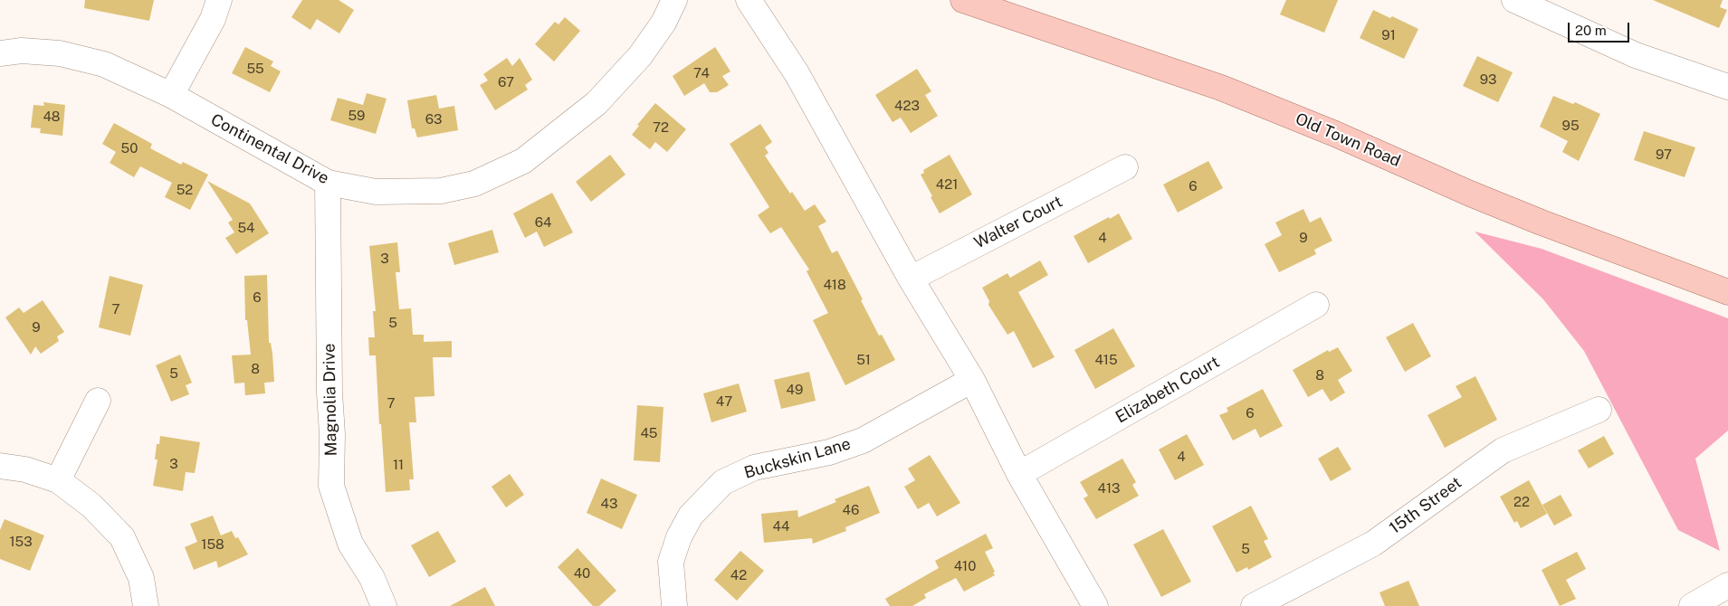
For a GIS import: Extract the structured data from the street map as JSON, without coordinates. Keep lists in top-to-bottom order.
{
  "streets": {
    "main road": ["Old Town Road"],
    "street": [
      "Continental Drive",
      "Walter Court",
      "Elizabeth Court",
      "Magnolia Drive",
      "Buckskin Lane",
      "15th Street"
    ]
  },
  "crossings": [
    ["Continental Drive", "Magnolia Drive"]
  ],
  "house_numbers": [
    "91",
    "55",
    "74",
    "93",
    "67",
    "423",
    "59",
    "48",
    "63",
    "95",
    "72",
    "50",
    "97",
    "421",
    "6",
    "52",
    "64",
    "54",
    "4",
    "9",
    "3",
    "418",
    "6",
    "7",
    "5",
    "9",
    "51",
    "415",
    "8",
    "5",
    "8",
    "49",
    "47",
    "7",
    "6",
    "45",
    "4",
    "3",
    "11",
    "413",
    "22",
    "43",
    "46",
    "44",
    "153",
    "158",
    "5",
    "410",
    "40",
    "42"
  ],
  "scale_bar": "20 m"
}
